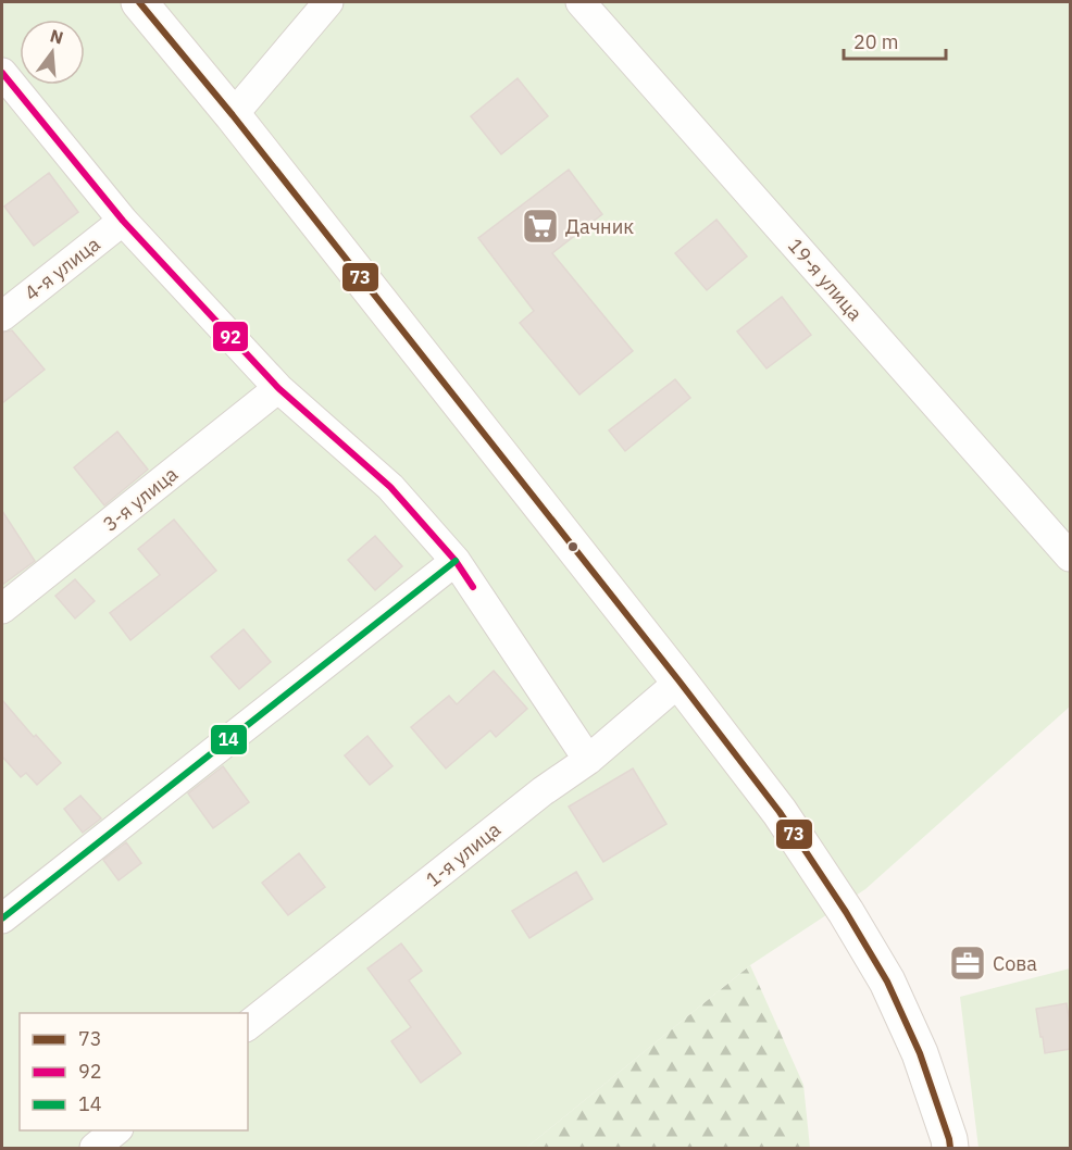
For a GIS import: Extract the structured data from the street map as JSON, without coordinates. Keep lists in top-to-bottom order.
{
  "streets": {
    "street": [
      "4-я улица",
      "19-я улица",
      "3-я улица",
      "1-я улица"
    ]
  },
  "places": {
    "supermarket": ["Дачник"],
    "office": ["Сова"]
  },
  "lines": ["transit line 73", "transit line 92", "transit line 14"],
  "legend": ["73", "92", "14"],
  "scale_bar": "20 m",
  "north": "top"
}
